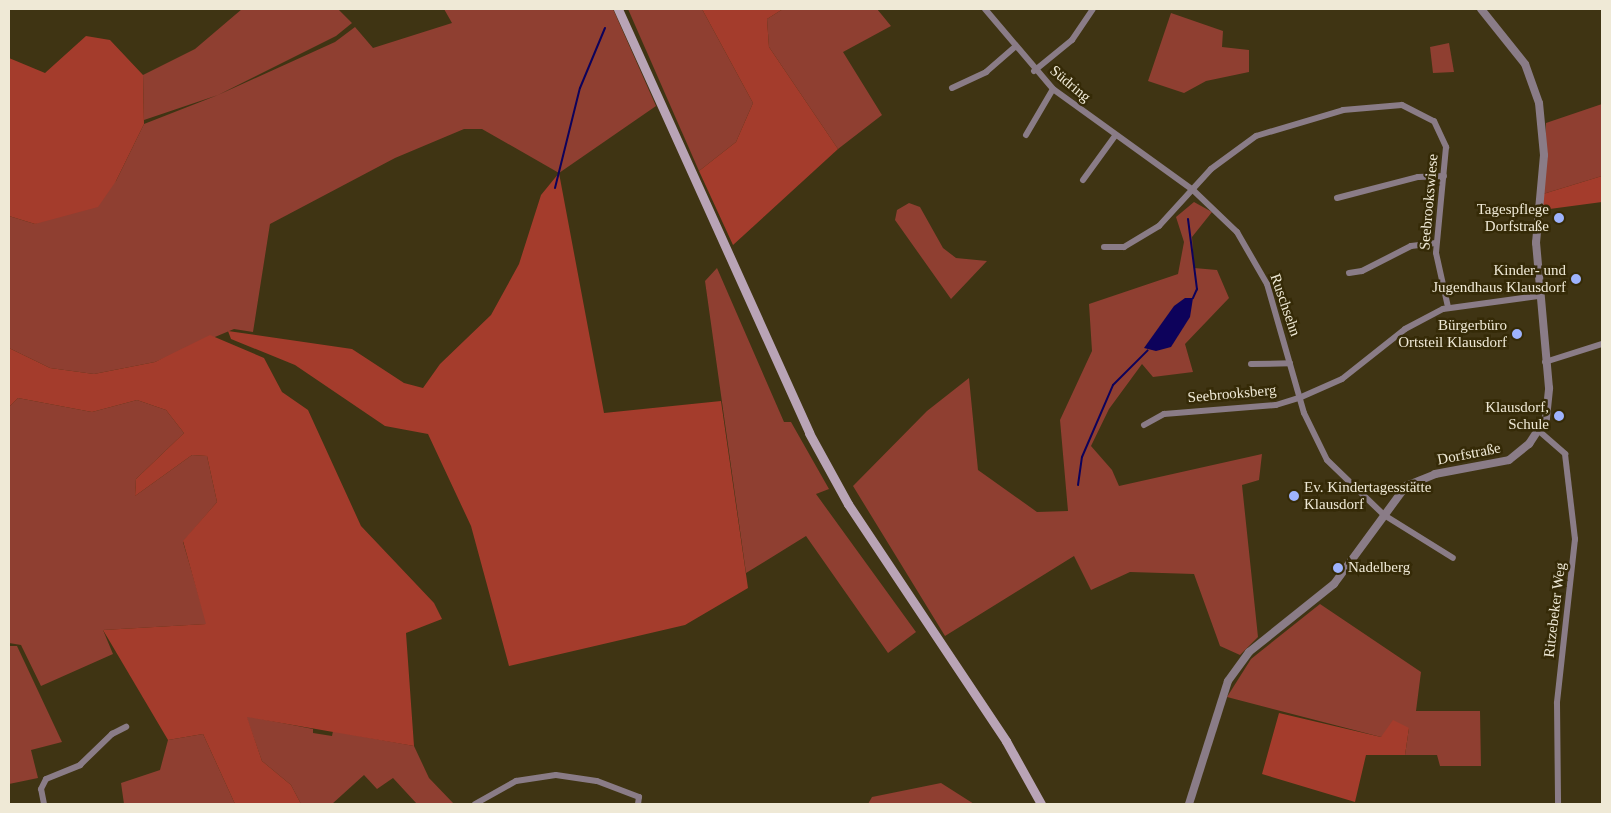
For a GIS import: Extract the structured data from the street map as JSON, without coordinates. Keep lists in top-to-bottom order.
{
  "streets": {
    "street": [
      "Südring",
      "Seebrookswiese",
      "Ruschsehn",
      "Seebrooksberg",
      "Dorfstraße",
      "Ritzebeker Weg"
    ]
  },
  "crossings": [
    ["Südring", "Ruschsehn"],
    ["Seebrookswiese", "Ruschsehn"],
    ["Seebrookswiese", "Seebrooksberg"],
    ["Ruschsehn", "Seebrooksberg"],
    ["Ruschsehn", "Dorfstraße"],
    ["Seebrooksberg", "Dorfstraße"],
    ["Dorfstraße", "Ritzebeker Weg"]
  ],
  "places": [
    "Tagespflege Dorfstraße",
    "Kinder- und Jugendhaus Klausdorf",
    "Bürgerbüro Ortsteil Klausdorf",
    "Klausdorf, Schule",
    "Ev. Kindertagesstätte Klausdorf",
    "Nadelberg"
  ]
}
